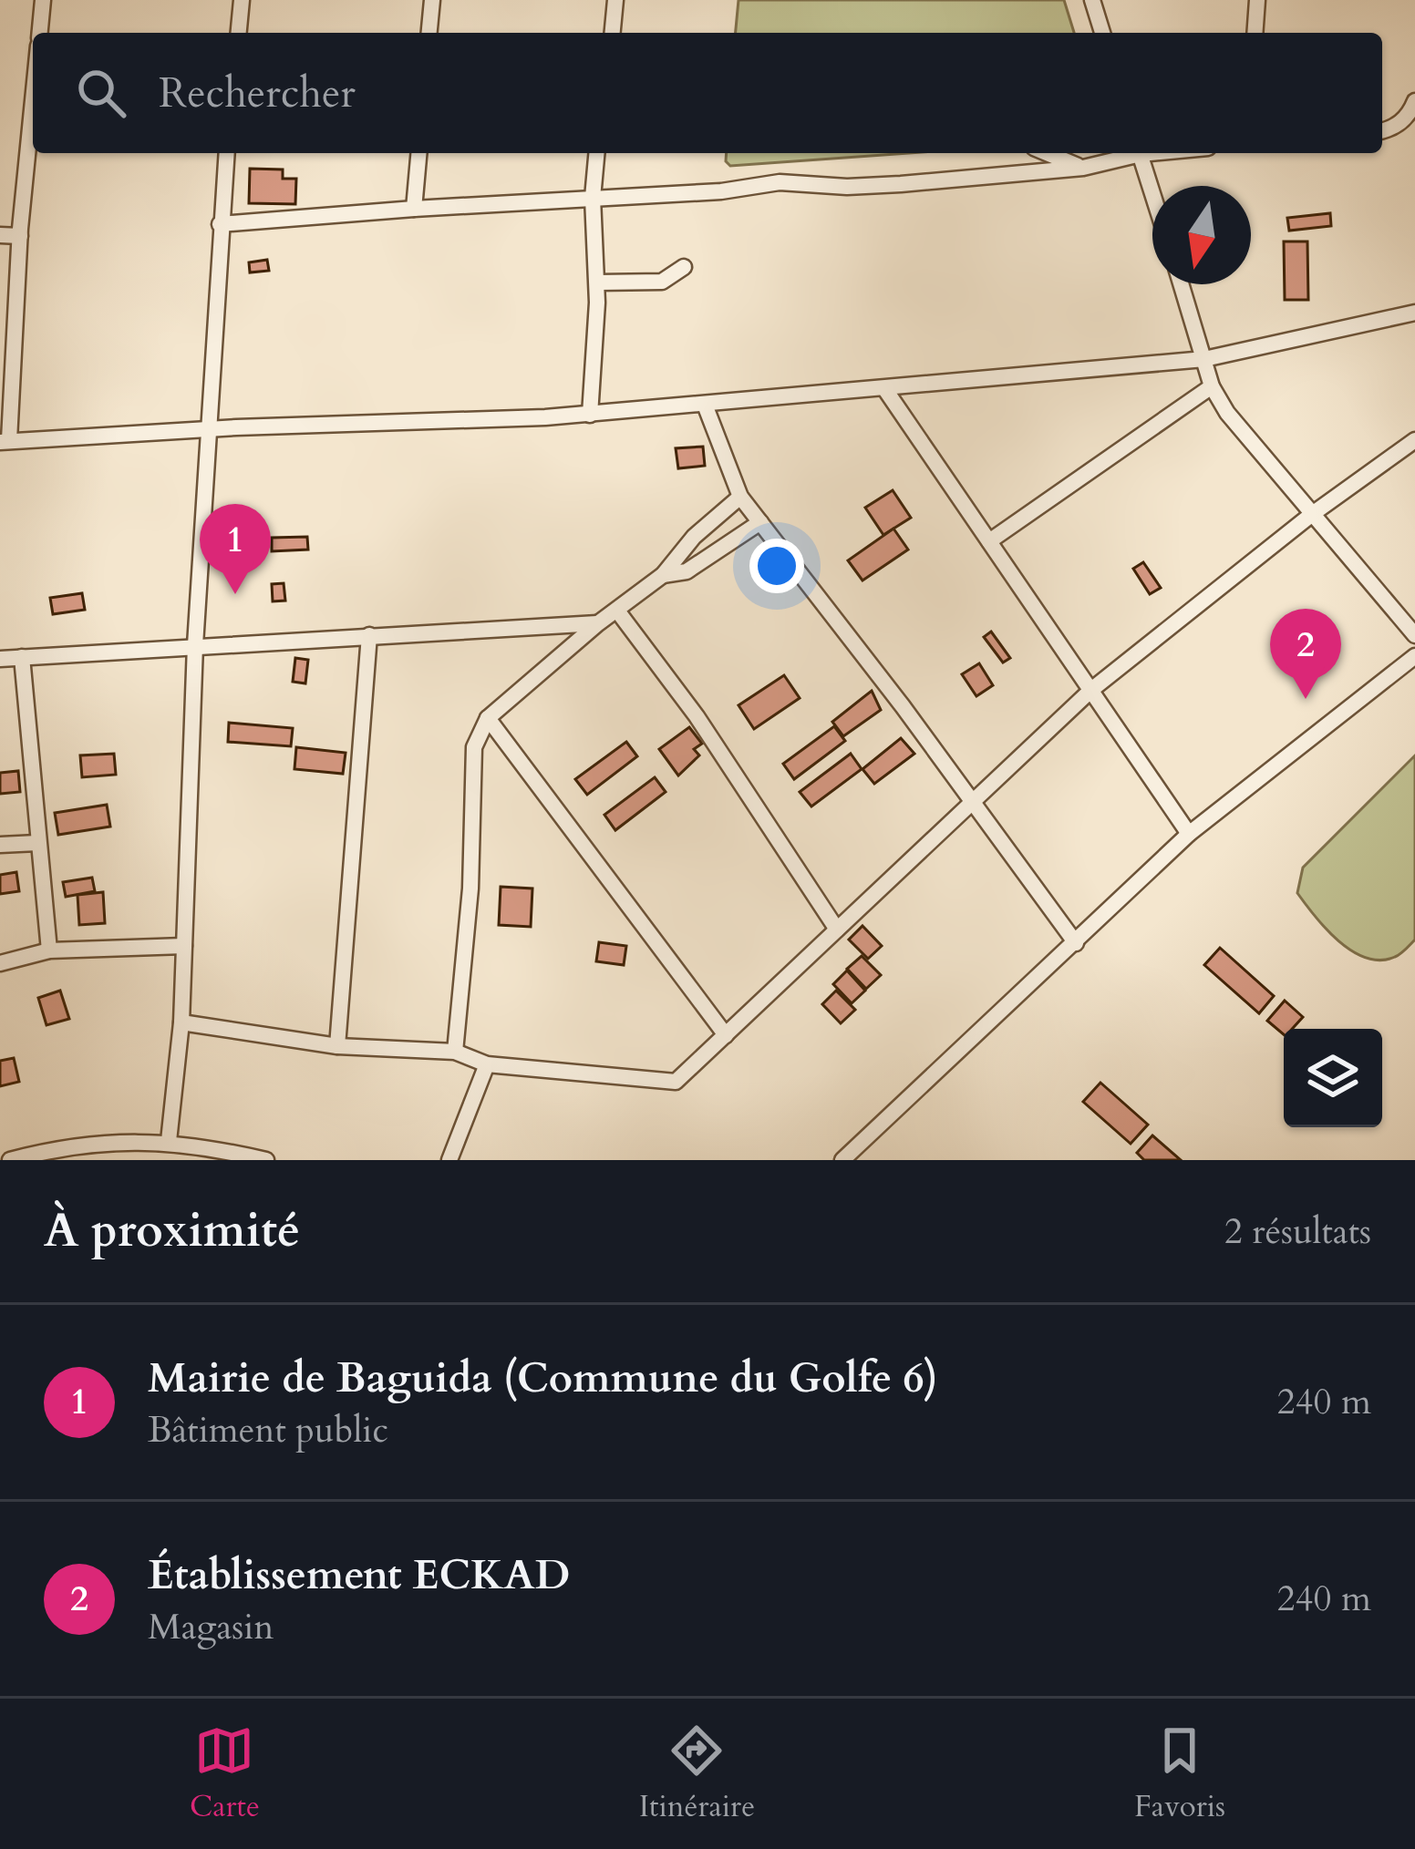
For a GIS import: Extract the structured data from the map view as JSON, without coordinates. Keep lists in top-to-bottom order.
{
  "north": "bottom",
  "page": {
    "search": "Rechercher",
    "pins": ["1", "2"],
    "heading": ["À proximité", "2 résultats"],
    "list": [
      {
        "mark": "1",
        "name": "Mairie de Baguida (Commune du Golfe 6)",
        "note": "Bâtiment public",
        "value": "240 m"
      },
      {
        "mark": "2",
        "name": "Établissement ECKAD",
        "note": "Magasin",
        "value": "240 m"
      }
    ],
    "nav": ["Carte", "Itinéraire", "Favoris"]
  }
}
